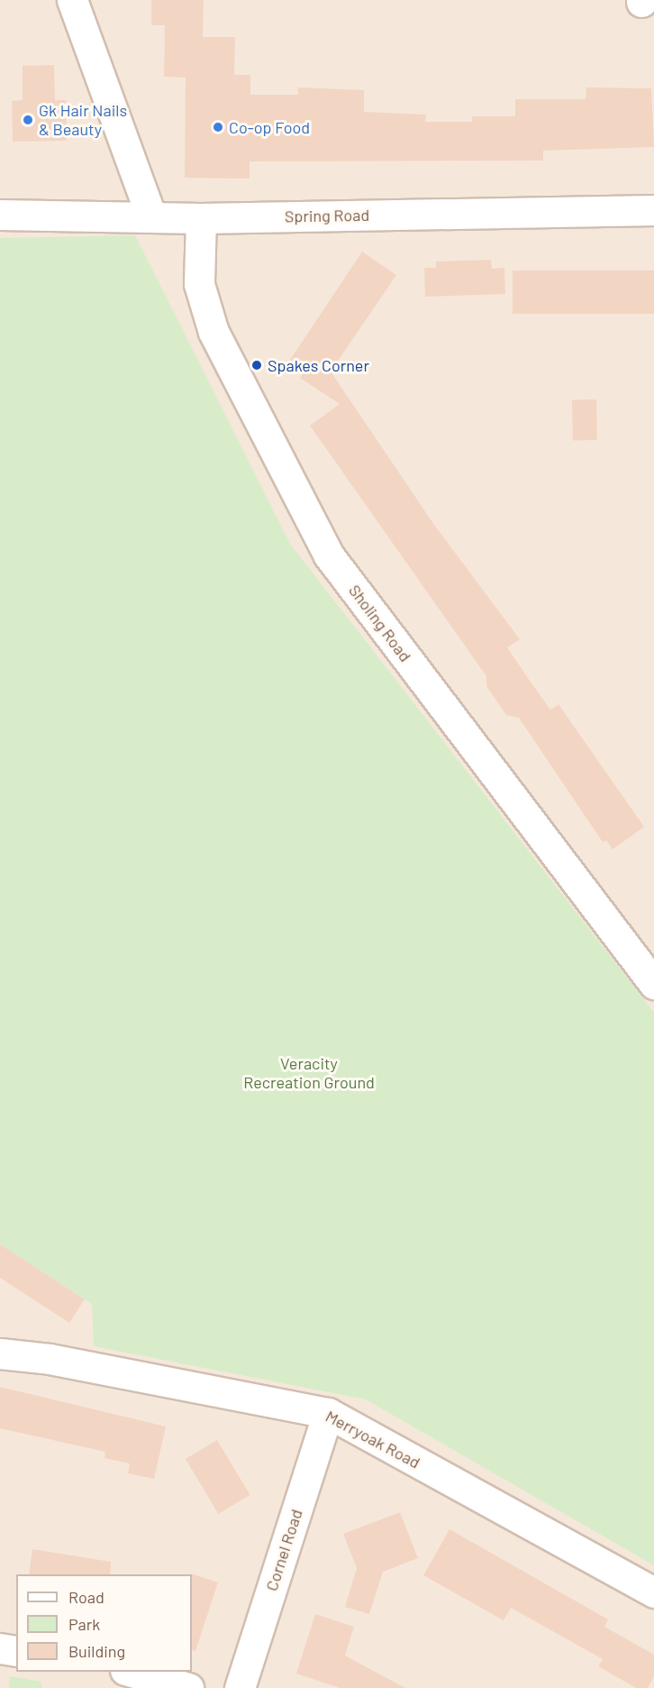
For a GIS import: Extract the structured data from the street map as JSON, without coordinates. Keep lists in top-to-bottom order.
{
  "streets": {
    "street": [
      "Spring Road",
      "Sholing Road",
      "Merryoak Road",
      "Cornel Road"
    ]
  },
  "crossings": [
    ["Spring Road", "Sholing Road"],
    ["Merryoak Road", "Cornel Road"]
  ],
  "parks": ["Veracity Recreation Ground"],
  "places": ["Gk Hair Nails & Beauty", "Co-op Food", "Spakes Corner"],
  "legend": ["Road", "Park", "Building"]
}
